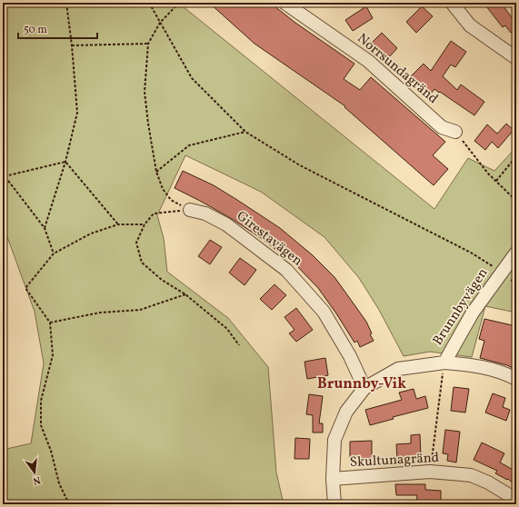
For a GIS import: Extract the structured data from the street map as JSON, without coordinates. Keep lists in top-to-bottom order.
{
  "streets": {
    "street": [
      "Norrsundagränd",
      "Girestavägen",
      "Brunnbyvägen",
      "Skultunagränd"
    ]
  },
  "crossings": [
    ["Girestavägen", "Brunnbyvägen"]
  ],
  "districts": ["Brunnby-Vik"],
  "scale_bar": "50 m",
  "north": "bottom"
}
